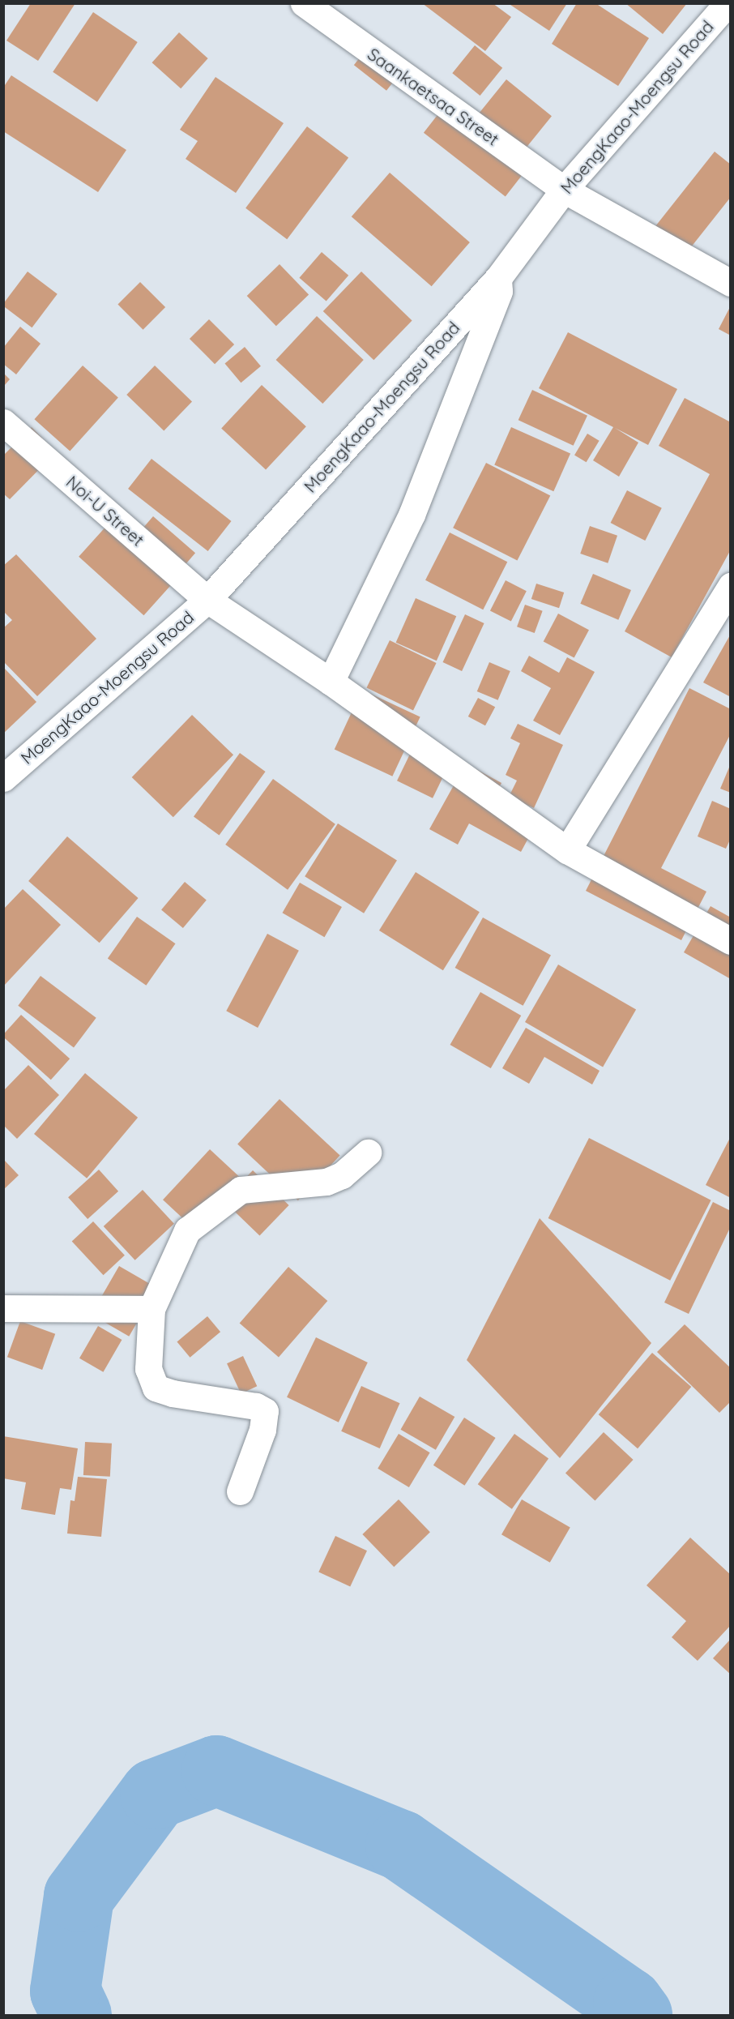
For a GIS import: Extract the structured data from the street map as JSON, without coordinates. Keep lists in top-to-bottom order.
{
  "streets": {
    "street": ["Saankaetsaa Street", "MoengKaao-Moengsu Road", "Noi-U Street"]
  },
  "crossings": [
    ["Saankaetsaa Street", "MoengKaao-Moengsu Road"],
    ["MoengKaao-Moengsu Road", "Noi-U Street"]
  ]
}
